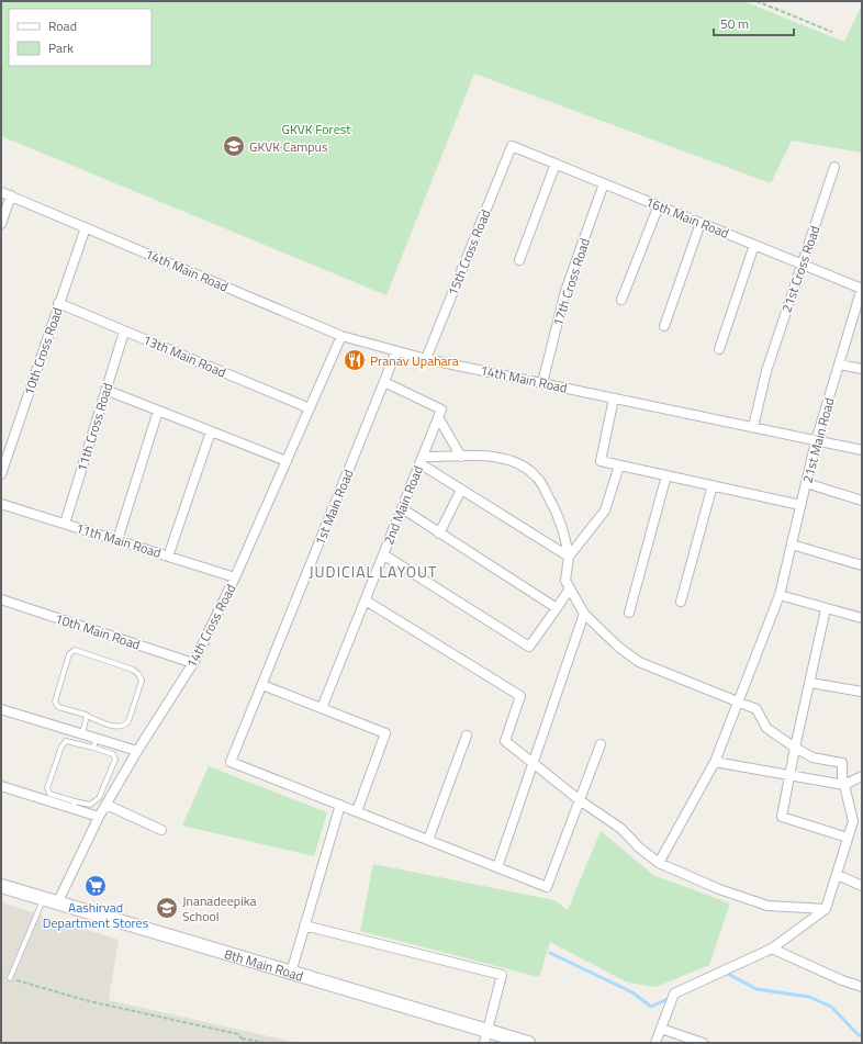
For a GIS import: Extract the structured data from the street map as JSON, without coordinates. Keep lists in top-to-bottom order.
{
  "streets": {
    "street": [
      "16th Main Road",
      "15th Cross Road",
      "21st Cross Road",
      "14th Main Road",
      "17th Cross Road",
      "10th Cross Road",
      "13th Main Road",
      "11th Cross Road",
      "21st Main Road",
      "2nd Main Road",
      "1st Main Road",
      "11th Main Road",
      "14th Cross Road",
      "10th Main Road",
      "8th Main Road"
    ]
  },
  "crossings": [
    ["16th Main Road", "15th Cross Road"],
    ["16th Main Road", "21st Cross Road"],
    ["16th Main Road", "17th Cross Road"],
    ["16th Main Road", "21st Main Road"],
    ["15th Cross Road", "14th Main Road"],
    ["21st Cross Road", "14th Main Road"],
    ["14th Main Road", "17th Cross Road"],
    ["14th Main Road", "10th Cross Road"],
    ["14th Main Road", "21st Main Road"],
    ["14th Main Road", "1st Main Road"],
    ["14th Main Road", "14th Cross Road"],
    ["10th Cross Road", "13th Main Road"],
    ["13th Main Road", "11th Cross Road"],
    ["13th Main Road", "14th Cross Road"],
    ["11th Cross Road", "11th Main Road"],
    ["11th Main Road", "14th Cross Road"],
    ["14th Cross Road", "10th Main Road"],
    ["14th Cross Road", "8th Main Road"]
  ],
  "districts": ["JUDICIAL LAYOUT"],
  "parks": ["GKVK Forest"],
  "places": {
    "school or university": ["GKVK Campus", "Jnanadeepika School"],
    "restaurant": ["Pranav Upahara"],
    "supermarket": ["Aashirvad Department Stores"]
  },
  "legend": ["Road", "Park"],
  "scale_bar": "50 m"
}
